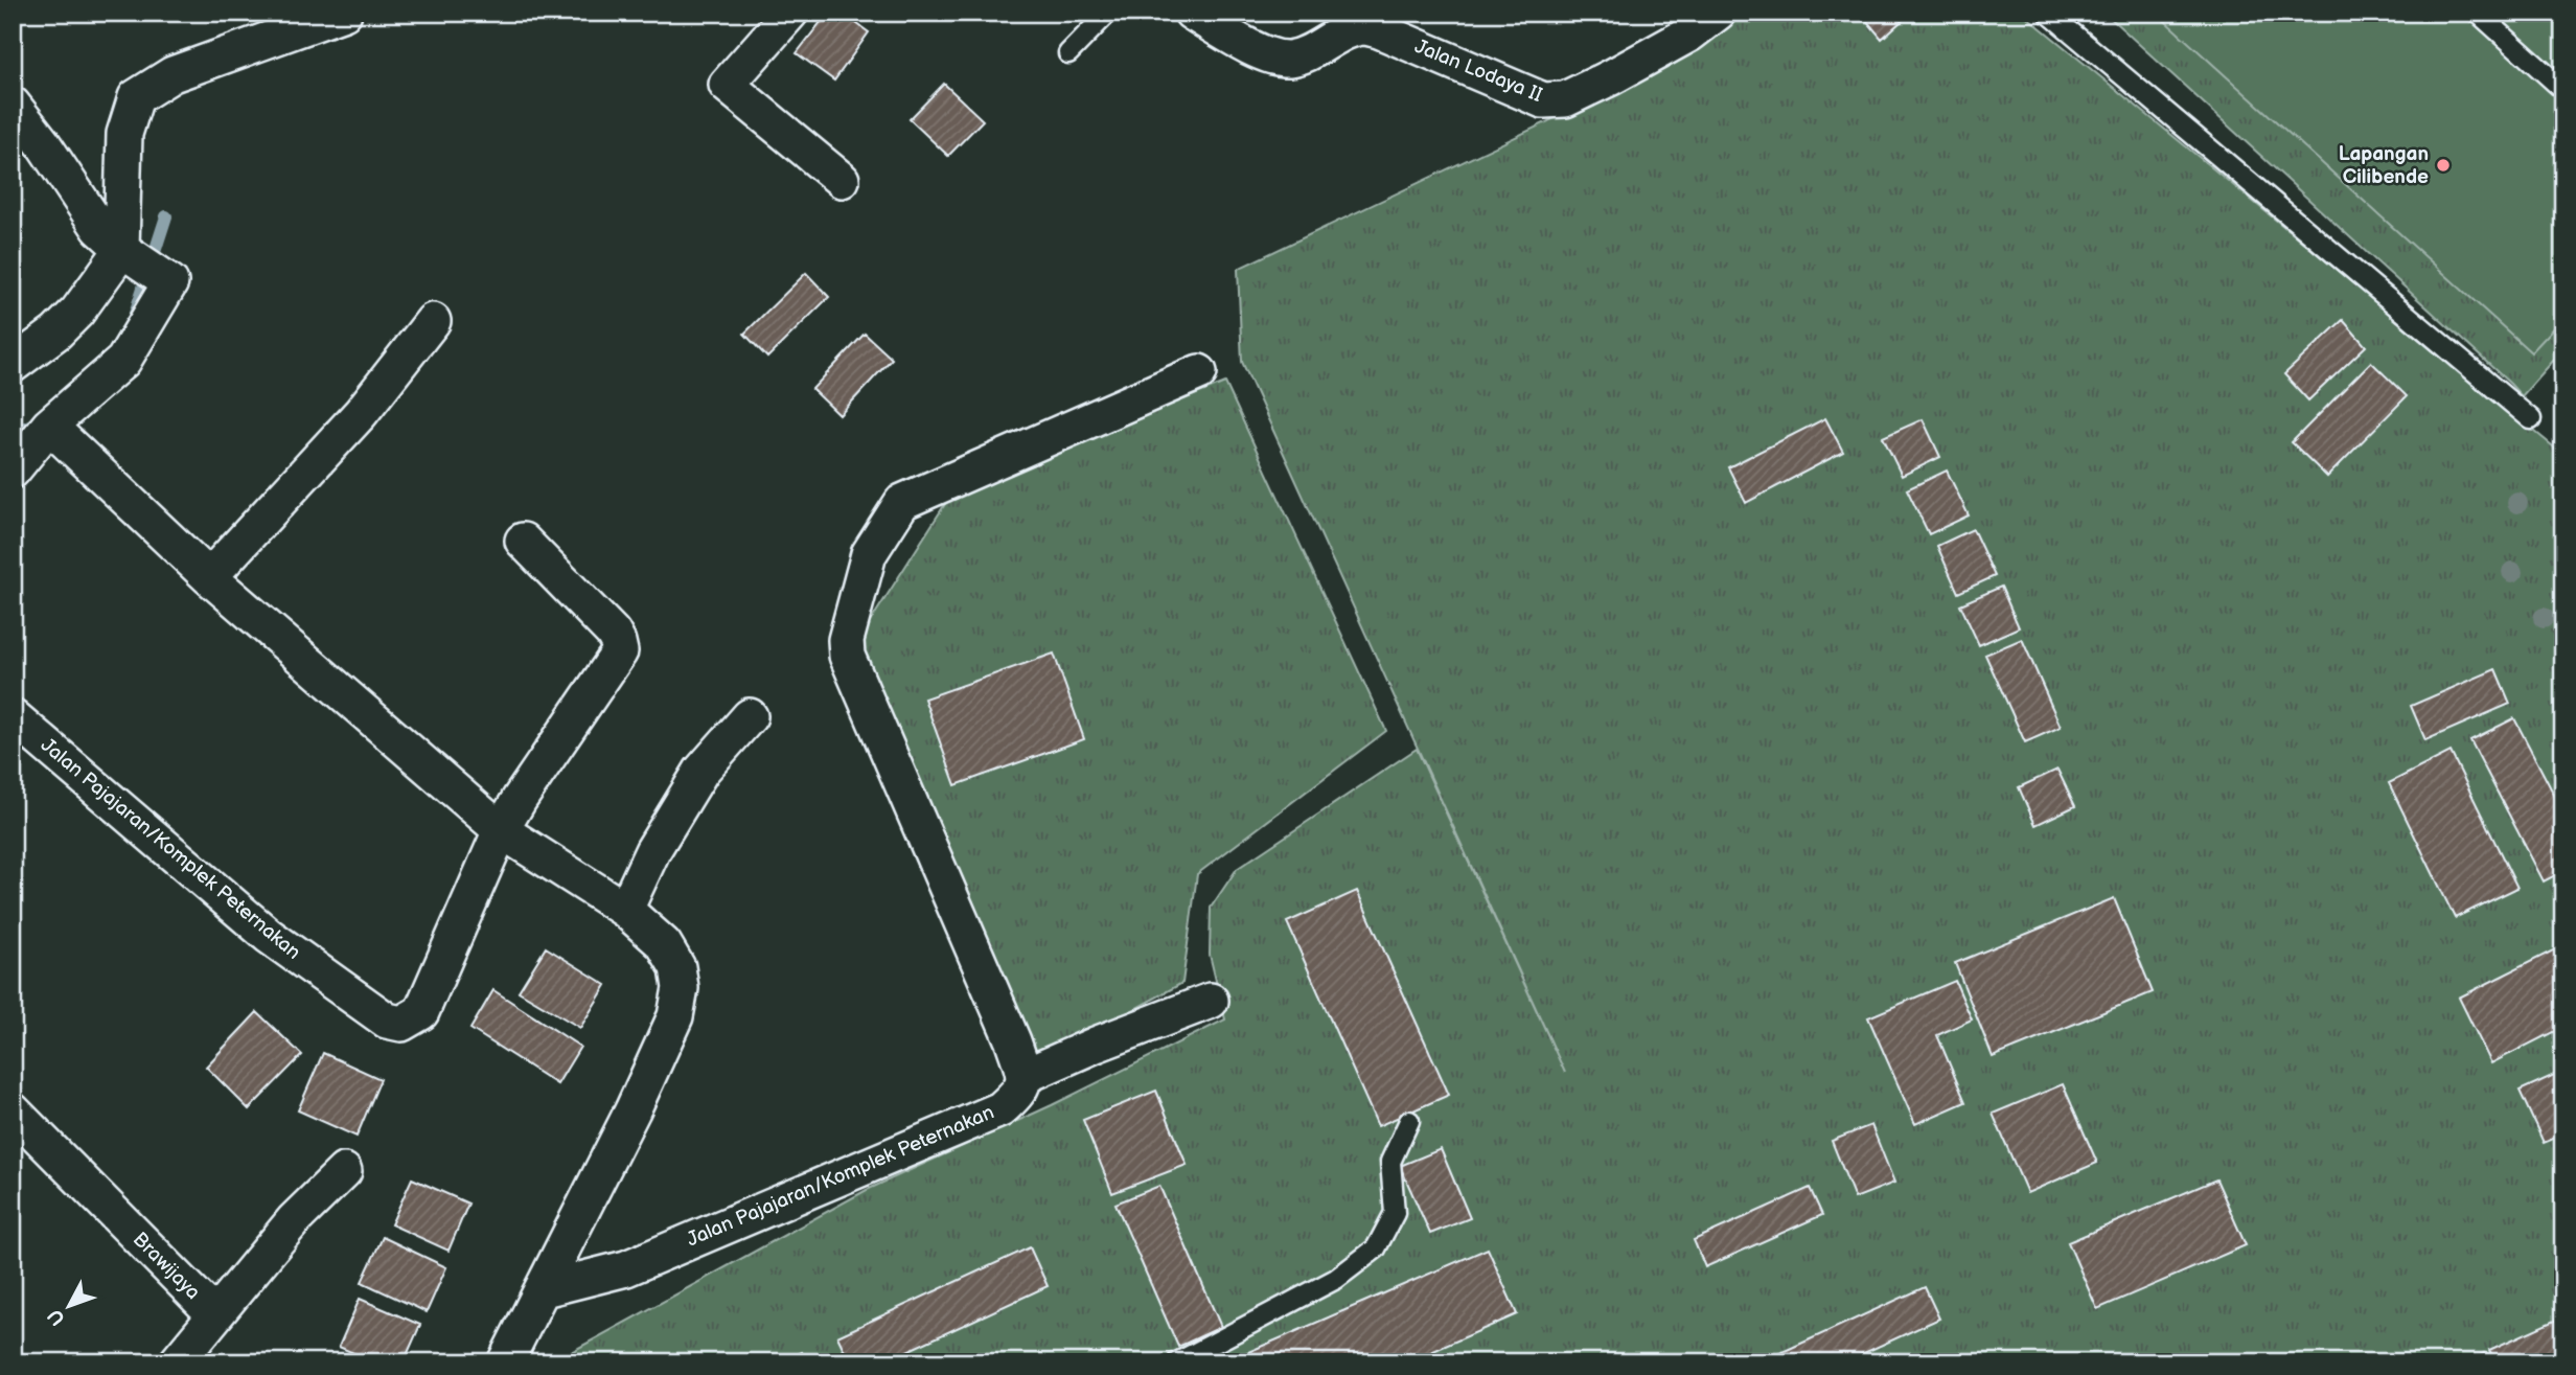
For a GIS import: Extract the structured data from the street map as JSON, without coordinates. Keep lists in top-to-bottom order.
{
  "streets": {
    "street": ["Jalan Lodaya II", "Jalan Pajajaran/Komplek Peternakan", "Brawijaya"]
  },
  "places": ["Lapangan Cilibende"],
  "north": "bottom left"
}
